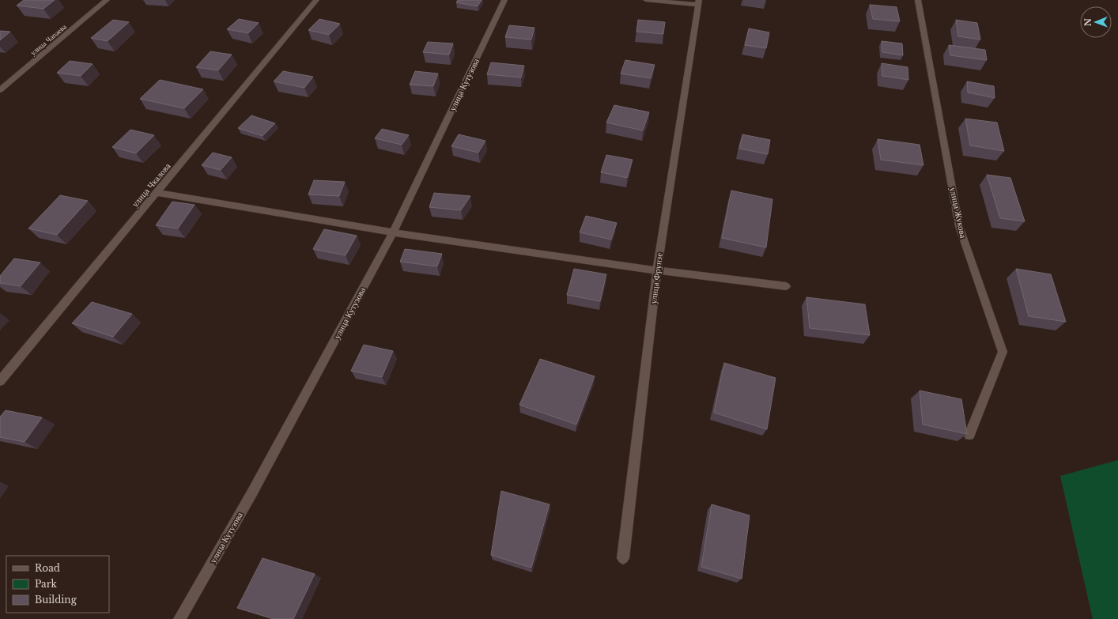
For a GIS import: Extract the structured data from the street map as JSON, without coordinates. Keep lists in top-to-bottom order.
{
  "streets": {
    "street": [
      "улица Чапаева",
      "улица Кутузова",
      "улица Чкалова",
      "улица Жукова",
      "улица Фрунзе"
    ]
  },
  "legend": ["Road", "Park", "Building"],
  "north": "left"
}
